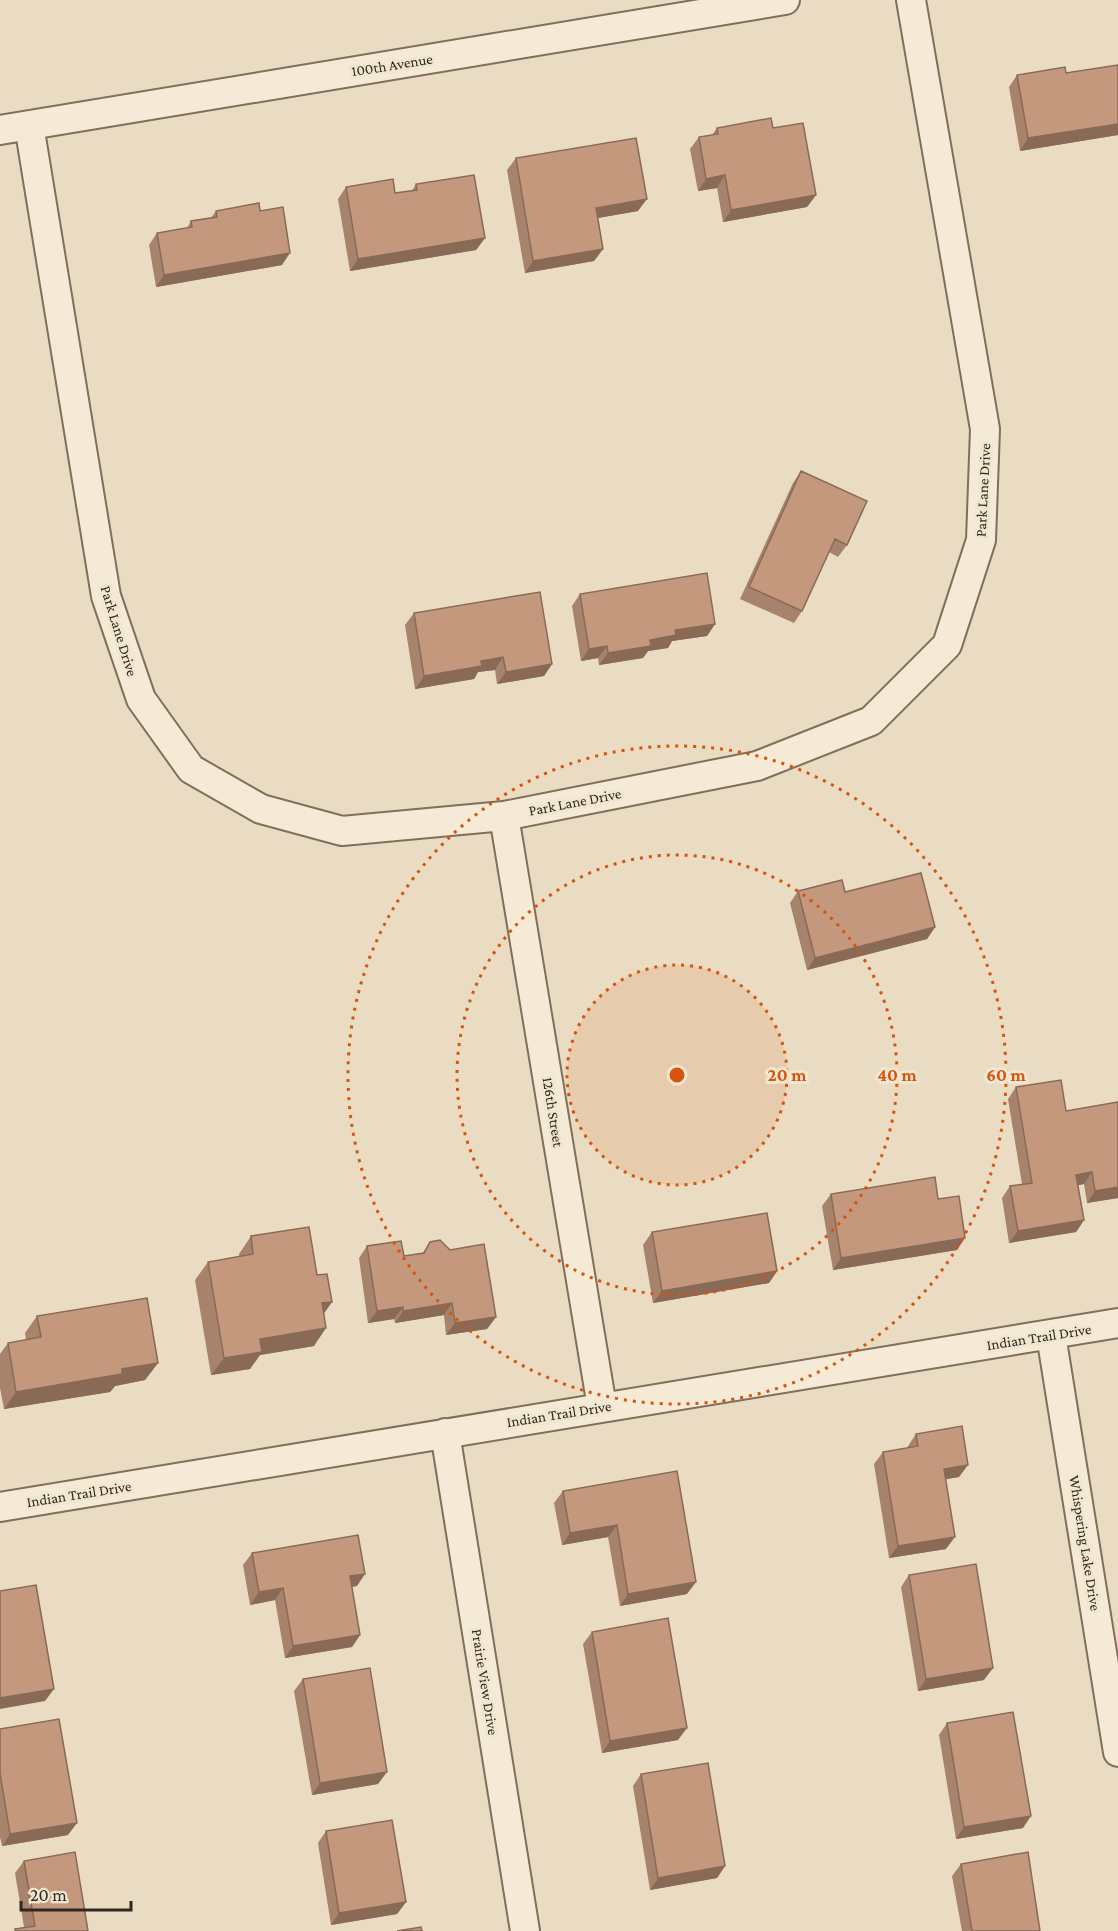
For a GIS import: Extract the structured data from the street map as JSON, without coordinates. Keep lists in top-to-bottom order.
{
  "streets": {
    "street": [
      "100th Avenue",
      "Park Lane Drive",
      "126th Street",
      "Indian Trail Drive",
      "Whispering Lake Drive",
      "Prairie View Drive"
    ]
  },
  "crossings": [
    ["100th Avenue", "Park Lane Drive"],
    ["Park Lane Drive", "126th Street"],
    ["126th Street", "Indian Trail Drive"],
    ["Indian Trail Drive", "Whispering Lake Drive"],
    ["Indian Trail Drive", "Prairie View Drive"]
  ],
  "scale_bar": "20 m",
  "rings": ["20 m", "40 m", "60 m"]
}
